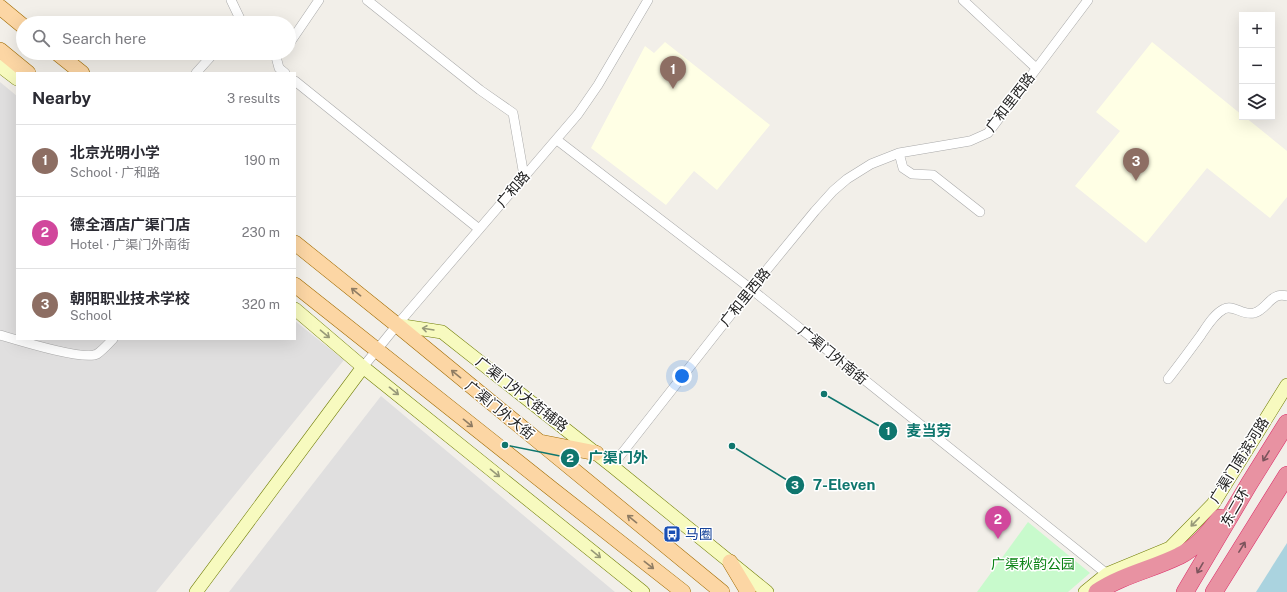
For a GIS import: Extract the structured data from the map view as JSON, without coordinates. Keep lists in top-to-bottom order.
{
  "streets": {
    "highway": ["东二环"],
    "main road": ["广渠门外大街"],
    "street": [
      "广和里西路",
      "广和路",
      "广渠门外南街",
      "广渠门外大街辅路",
      "广渠门南滨河路"
    ]
  },
  "crossings": [
    ["广和里西路", "广渠门外南街"],
    ["广和里西路", "广渠门外大街辅路"],
    ["广和路", "广渠门外南街"],
    ["广和路", "广渠门外大街辅路"],
    ["广和路", "广渠门外大街"],
    ["广渠门外南街", "广渠门南滨河路"],
    ["广渠门外大街辅路", "广渠门外大街"]
  ],
  "one_way": ["广渠门南滨河路"],
  "parks": ["广渠秋韵公园"],
  "places": {
    "other": ["麦当劳", "广渠门外", "7-Eleven"],
    "bus stop": ["马圈"]
  },
  "page": {
    "map_buttons": ["+", "−"],
    "search": "Search here",
    "pins": ["1", "3", "2"],
    "heading": ["Nearby", "3 results"],
    "list": [
      {
        "mark": "1",
        "name": "北京光明小学",
        "note": "School · 广和路",
        "value": "190 m"
      },
      {
        "mark": "2",
        "name": "德全酒店广渠门店",
        "note": "Hotel · 广渠门外南街",
        "value": "230 m"
      },
      {
        "mark": "3",
        "name": "朝阳职业技术学校",
        "note": "School",
        "value": "320 m"
      }
    ]
  }
}
